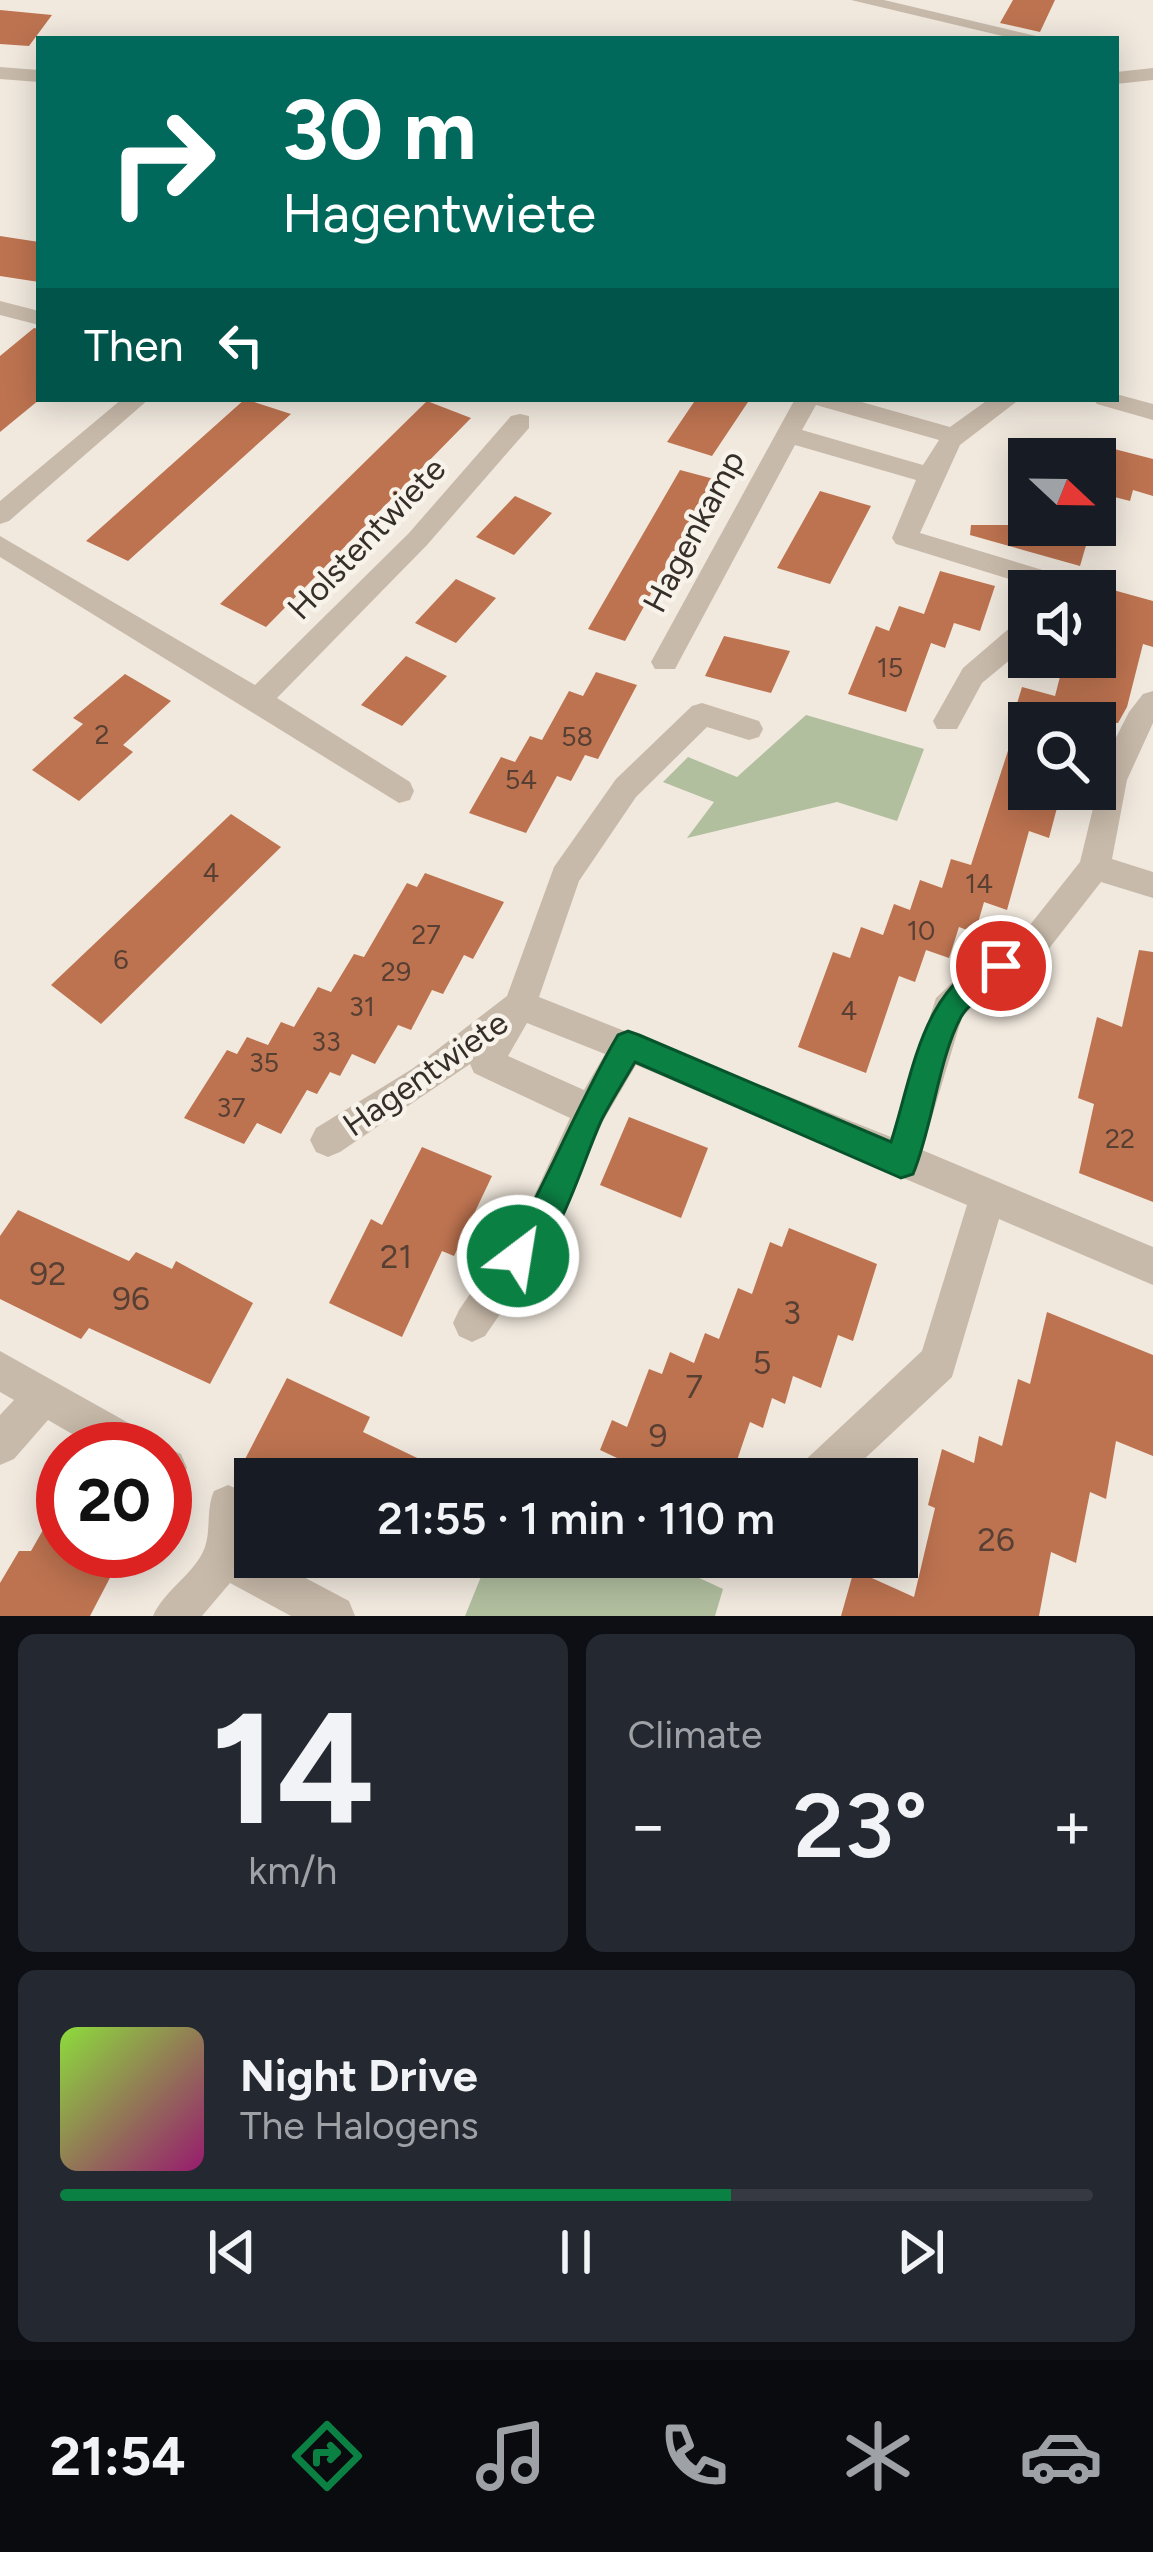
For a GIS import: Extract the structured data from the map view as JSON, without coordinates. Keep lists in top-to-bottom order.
{
  "streets": {
    "street": ["Hagenkamp", "Holstentwiete", "Hagentwiete"]
  },
  "house_numbers": [
    "15",
    "2",
    "58",
    "54",
    "4",
    "14",
    "10",
    "27",
    "6",
    "29",
    "31",
    "4",
    "33",
    "35",
    "37",
    "22",
    "21",
    "92",
    "96",
    "3",
    "5",
    "7",
    "9",
    "26"
  ],
  "north": "right",
  "page": {
    "turn": ["30 m", "Hagentwiete"],
    "then": "Then",
    "limit": "20",
    "trip": "21:55 · 1 min · 110 m",
    "tile": [
      ["14", "km/h"],
      "Climate"
    ],
    "heat": ["−", "23°", "+"],
    "song": ["Night Drive", "The Halogens"],
    "tabs": "21:54"
  }
}
